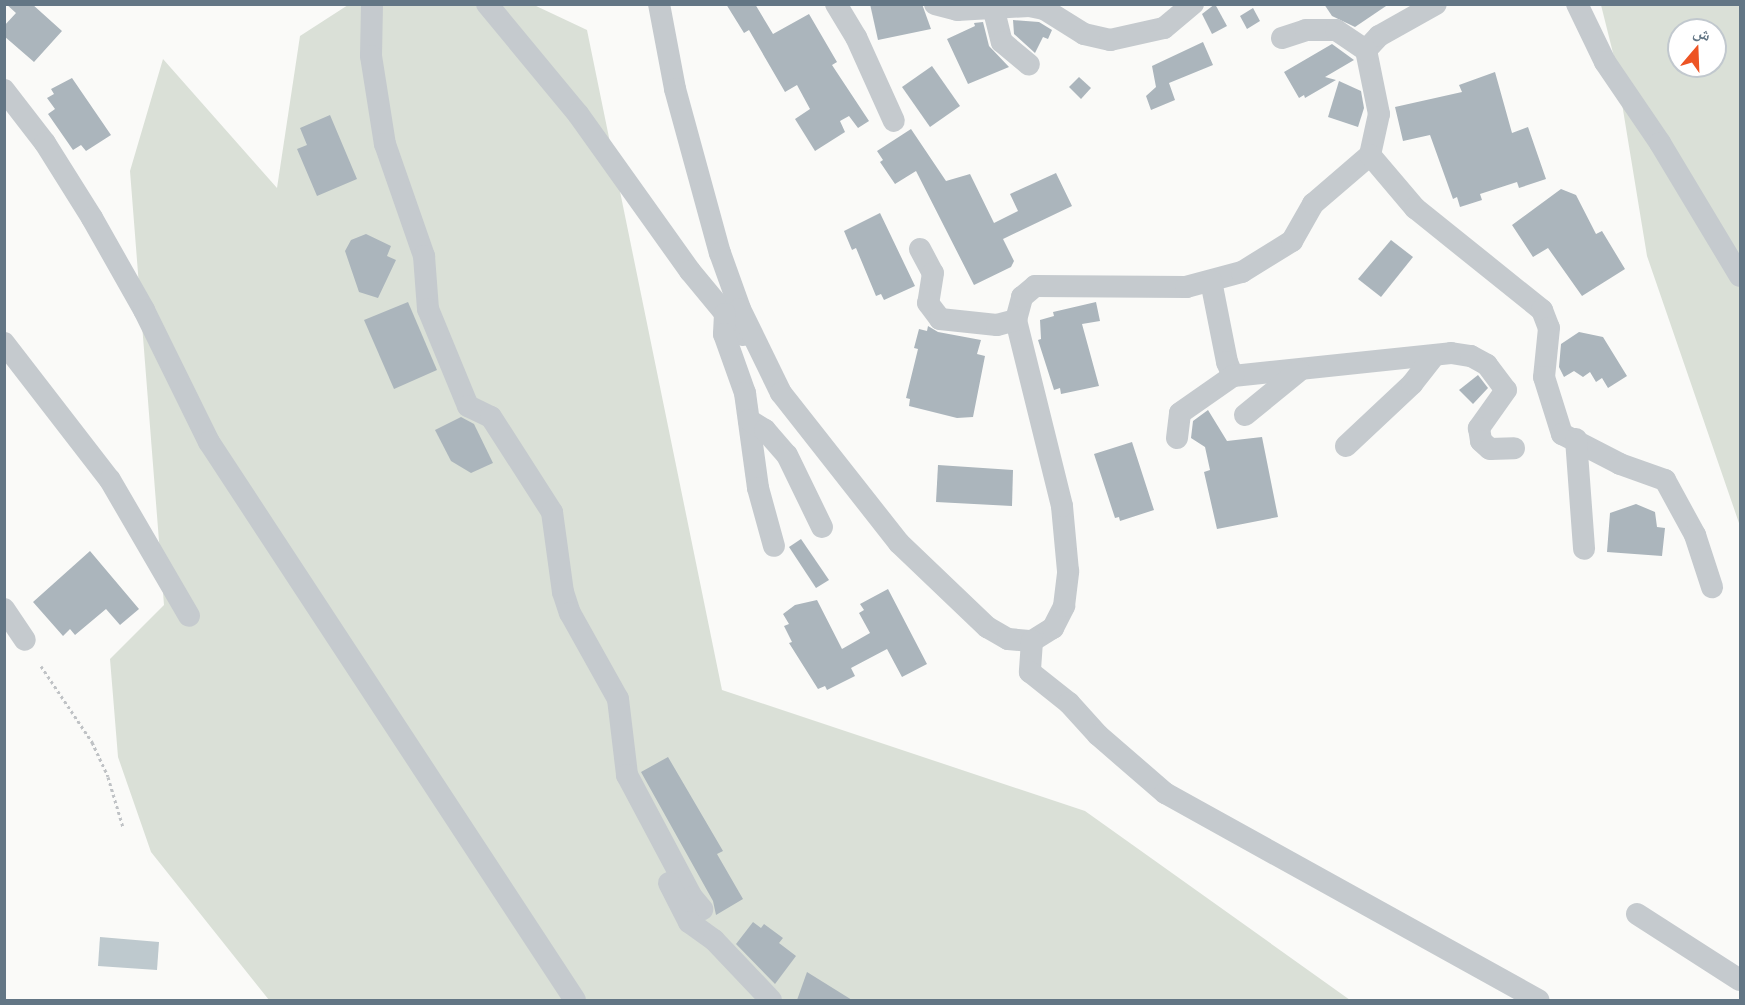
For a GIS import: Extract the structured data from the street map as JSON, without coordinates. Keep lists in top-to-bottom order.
{
  "north": "top"
}
